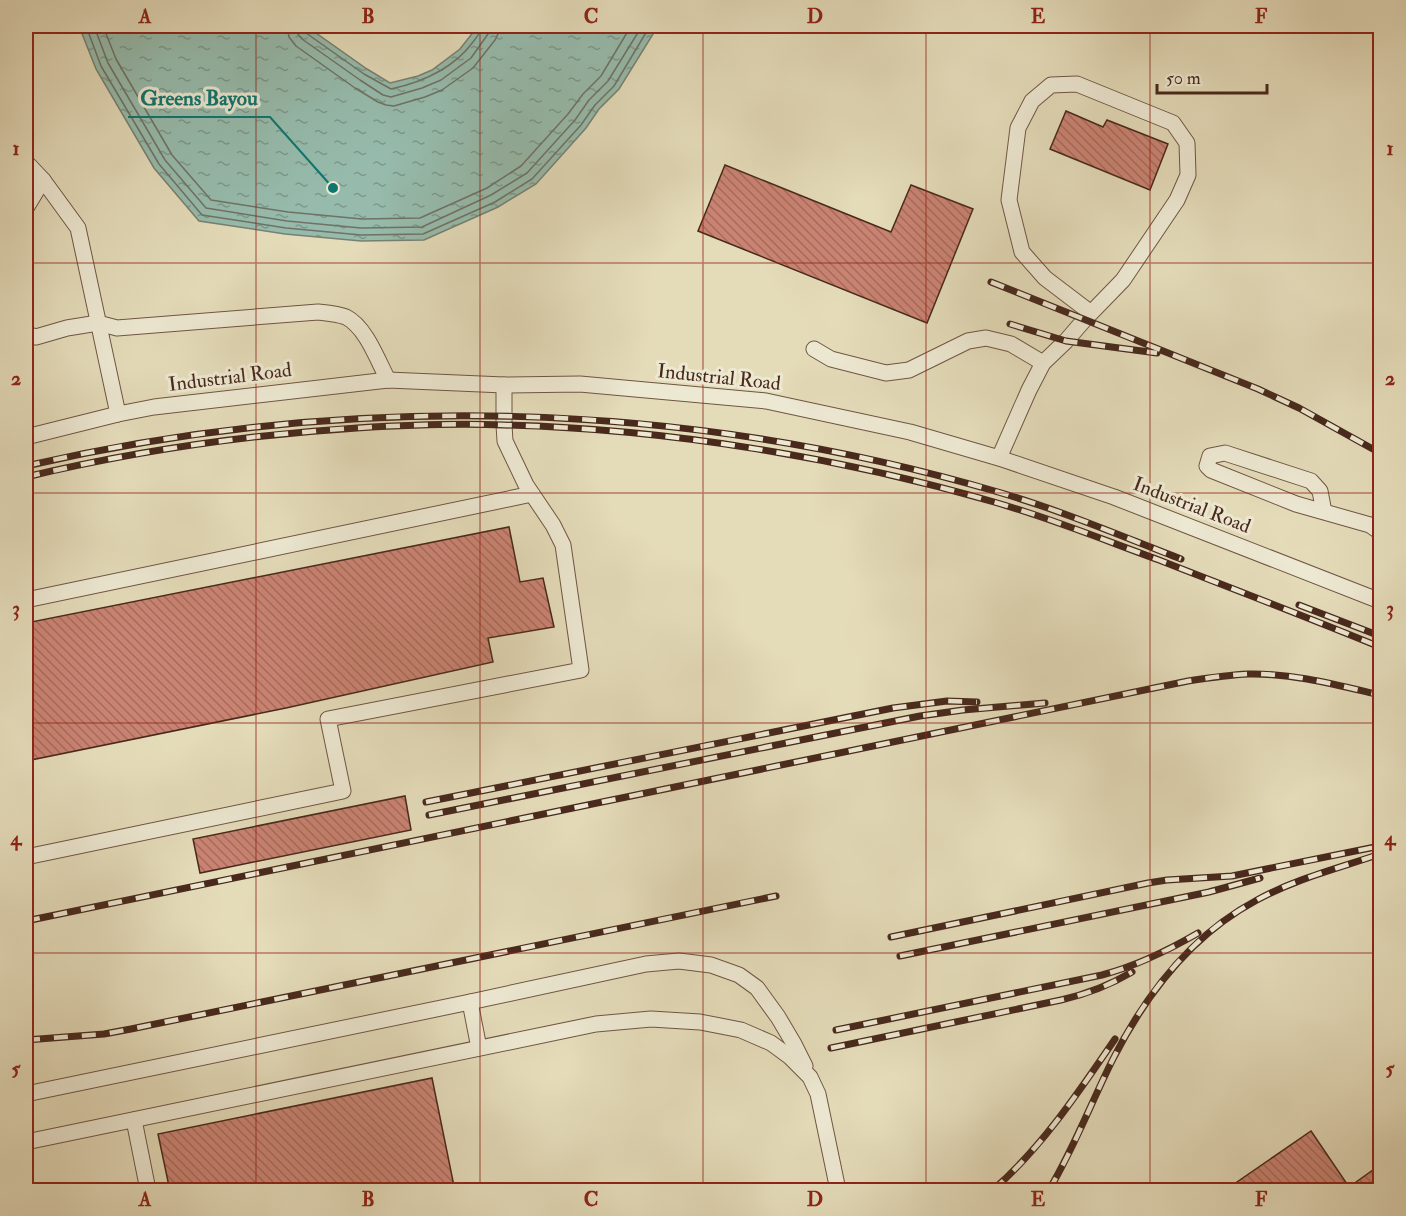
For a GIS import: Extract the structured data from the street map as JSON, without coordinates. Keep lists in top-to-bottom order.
{
  "streets": {
    "street": ["Industrial Road"]
  },
  "places": ["Greens Bayou"],
  "scale_bar": "50 m",
  "grid": {
    "columns": [
      "A",
      "B",
      "C",
      "D",
      "E",
      "F"
    ],
    "rows": [
      "1",
      "2",
      "3",
      "4",
      "5"
    ]
  }
}
